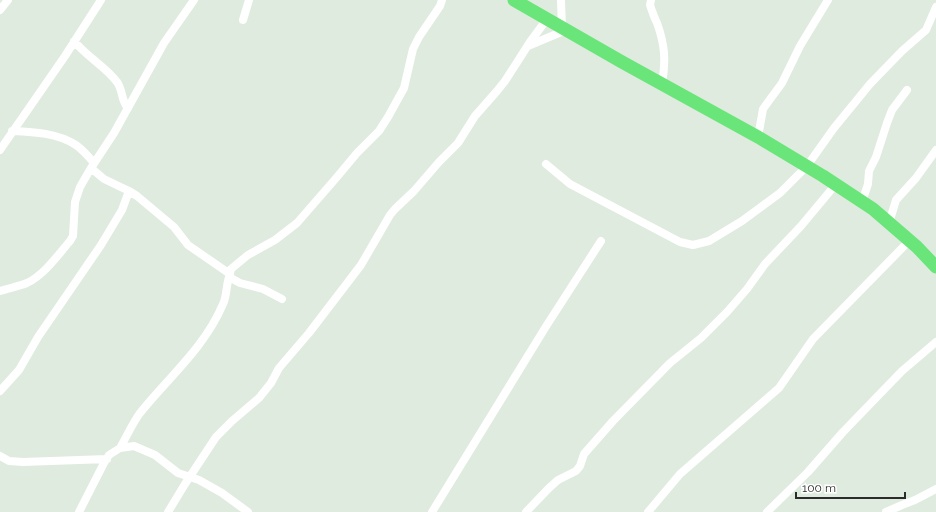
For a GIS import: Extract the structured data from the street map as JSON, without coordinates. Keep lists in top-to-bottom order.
{
  "scale_bar": "100 m"
}
